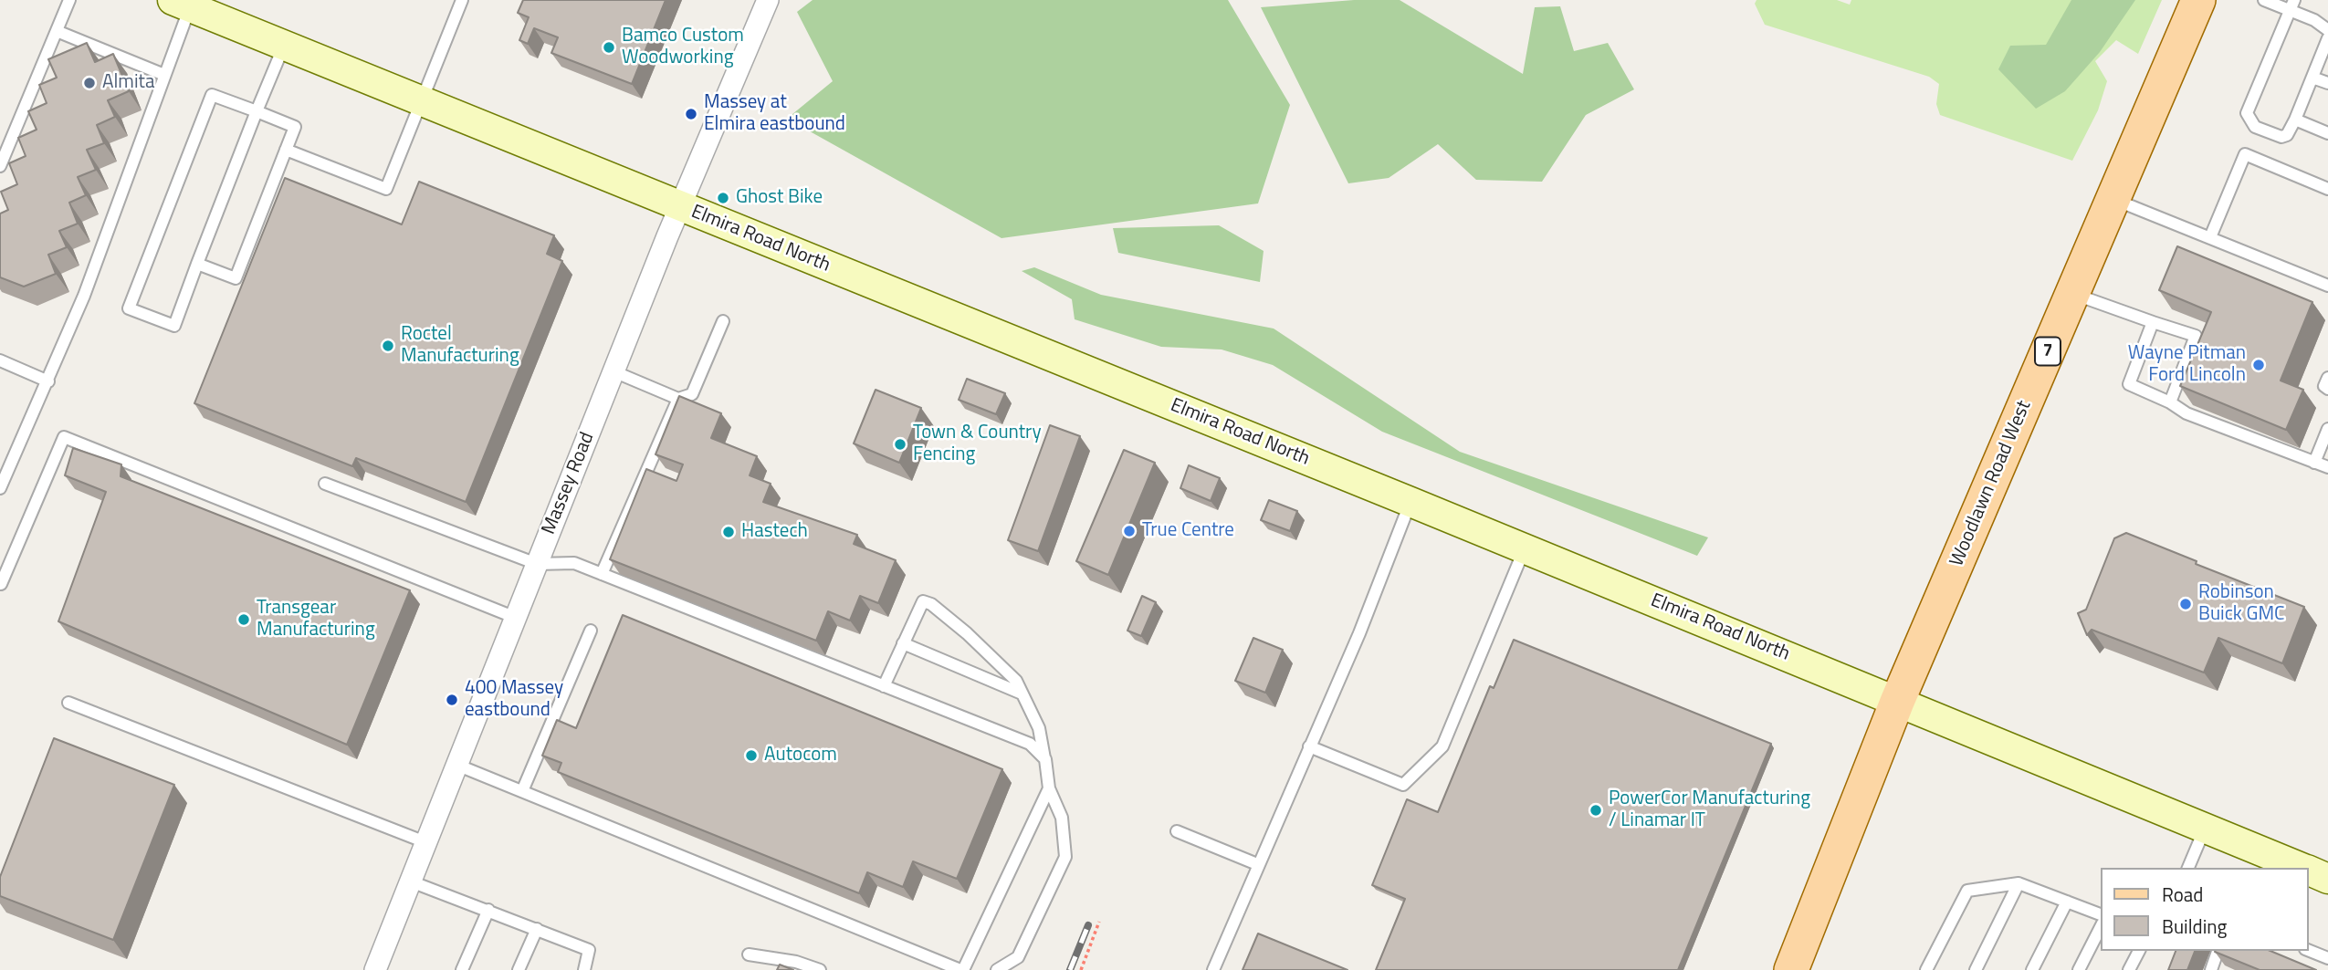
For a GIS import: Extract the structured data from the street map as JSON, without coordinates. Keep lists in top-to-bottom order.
{
  "streets": {
    "main road": ["Elmira Road North", "7", "Woodlawn Road West"],
    "street": ["Massey Road"]
  },
  "crossings": [
    ["Elmira Road North", "Massey Road"],
    ["Elmira Road North", "Woodlawn Road West"]
  ],
  "places": [
    "Bamco Custom Woodworking",
    "Almita",
    "Massey at Elmira eastbound",
    "Ghost Bike",
    "Roctel Manufacturing",
    "Wayne Pitman Ford Lincoln",
    "Town & Country Fencing",
    "True Centre",
    "Hastech",
    "Robinson Buick GMC",
    "Transgear Manufacturing",
    "400 Massey eastbound",
    "Autocom",
    "PowerCor Manufacturing / Linamar IT"
  ],
  "legend": ["Road", "Building"]
}
